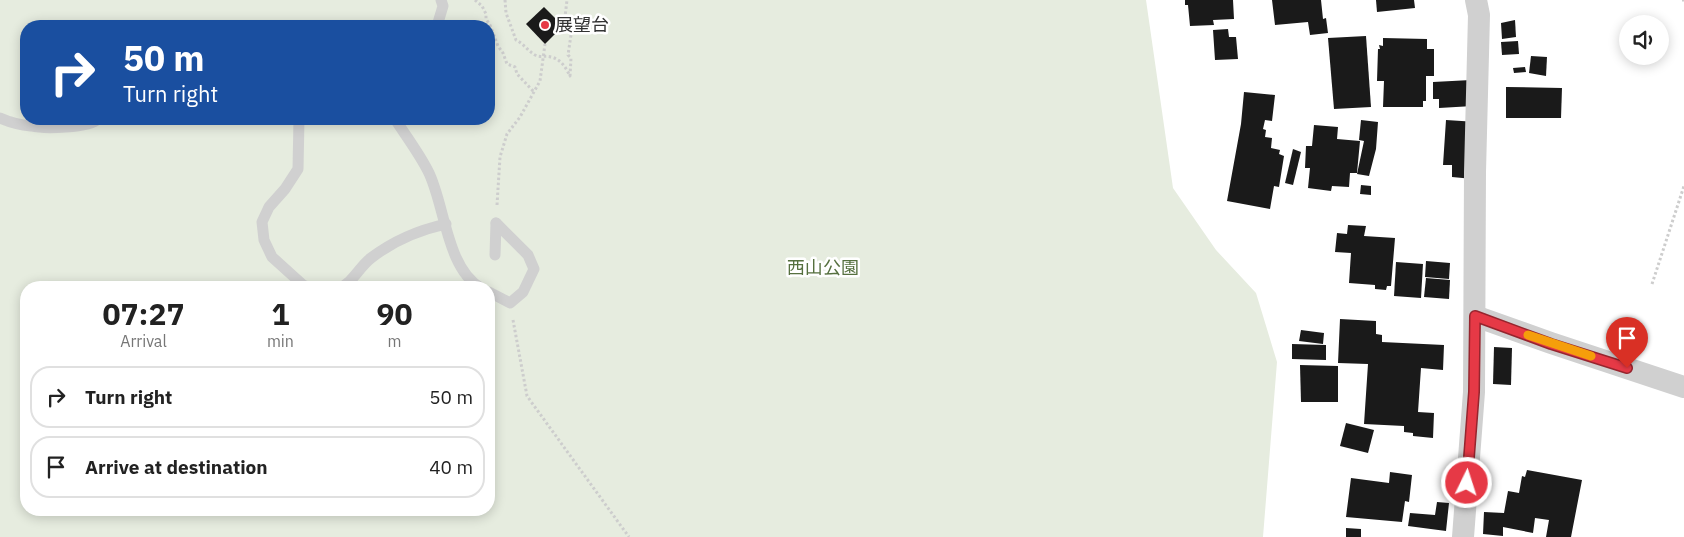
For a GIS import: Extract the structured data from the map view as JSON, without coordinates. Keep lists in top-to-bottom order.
{
  "parks": ["西山公園"],
  "places": ["展望台"],
  "page": {
    "turn": ["50 m", "Turn right"],
    "eta": [
      "07:27",
      "Arrival",
      "1",
      "min",
      "90",
      "m"
    ],
    "list": [
      {
        "name": "Turn right",
        "value": "50 m"
      },
      {
        "name": "Arrive at destination",
        "value": "40 m"
      }
    ]
  }
}
